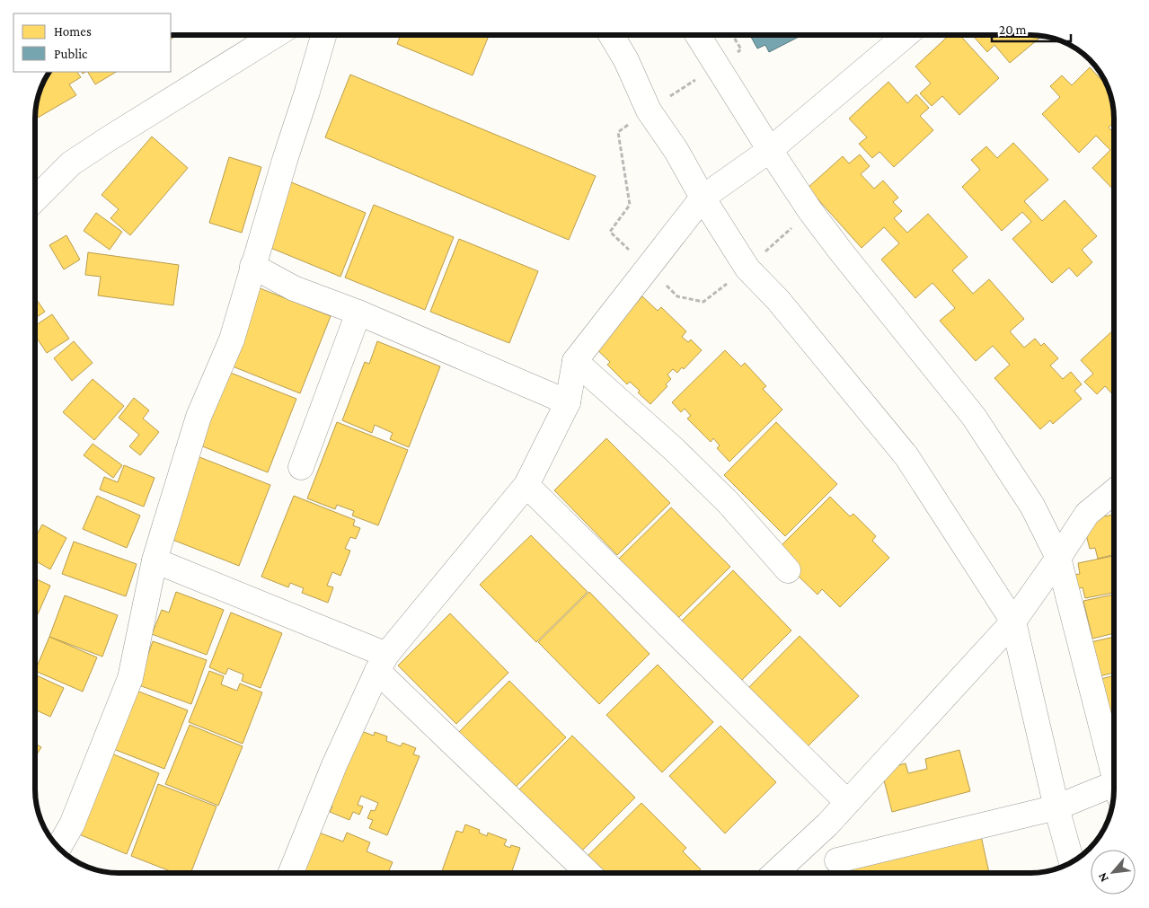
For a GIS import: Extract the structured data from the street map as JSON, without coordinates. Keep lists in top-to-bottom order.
{
  "legend": ["Homes", "Public"],
  "scale_bar": "20 m",
  "north": "bottom left"
}
